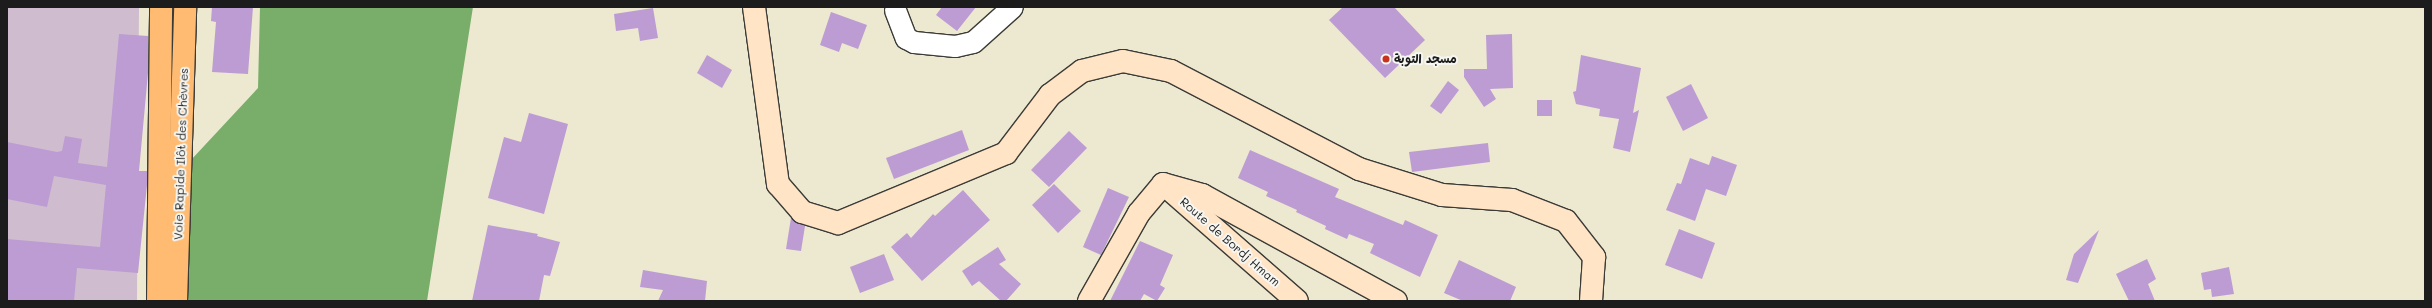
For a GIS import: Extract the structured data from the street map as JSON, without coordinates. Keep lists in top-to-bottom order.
{
  "streets": {
    "main road": ["Voie Rapide Ilôt des Chèvres"],
    "street": ["Route de Bordj Hmam"]
  },
  "places": ["مسجد التوبة"]
}
